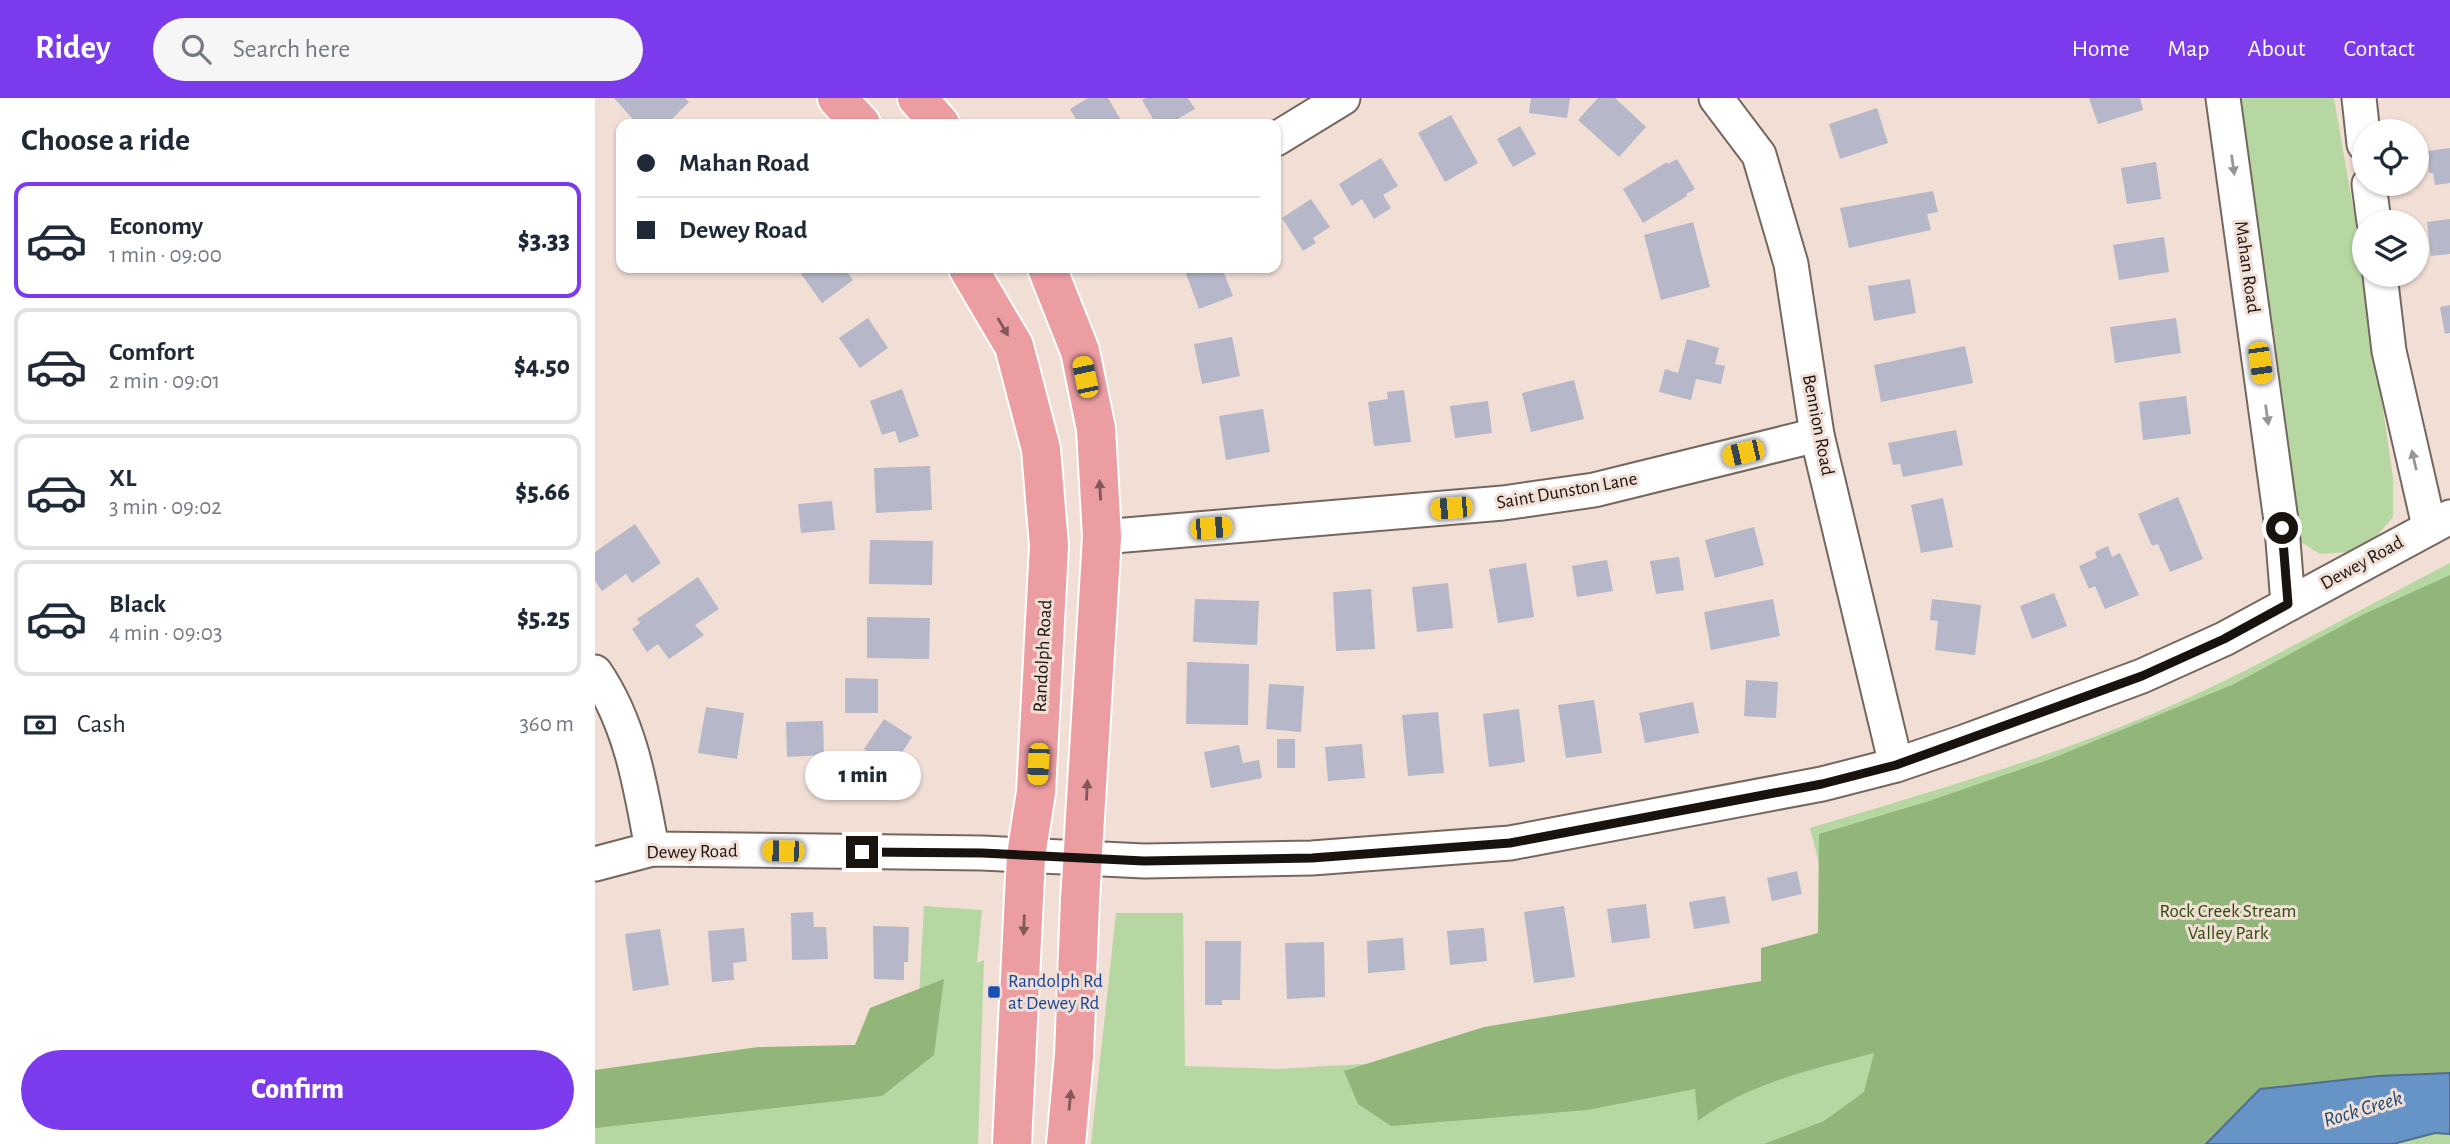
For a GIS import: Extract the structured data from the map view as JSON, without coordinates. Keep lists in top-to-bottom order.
{
  "streets": {
    "main road": ["Randolph Road"],
    "street": [
      "Mahan Road",
      "Bennion Road",
      "Saint Dunston Lane",
      "Dewey Road"
    ]
  },
  "crossings": [
    ["Mahan Road", "Dewey Road"],
    ["Bennion Road", "Saint Dunston Lane"],
    ["Bennion Road", "Dewey Road"],
    ["Dewey Road", "Randolph Road"]
  ],
  "water": ["Rock Creek"],
  "parks": ["Rock Creek Stream Valley Park"],
  "places": {
    "transit": ["Randolph Rd at Dewey Rd"]
  },
  "page": {
    "header": "Ridey",
    "search": "Search here",
    "nav": [
      "Home",
      "Map",
      "About",
      "Contact"
    ],
    "heading": "Choose a ride",
    "banner": ["Mahan Road", "Dewey Road"],
    "list": [
      {
        "name": "Economy",
        "note": "1 min · 09:00",
        "value": "$3.33"
      },
      {
        "name": "Comfort",
        "note": "2 min · 09:01",
        "value": "$4.50"
      },
      {
        "name": "XL",
        "note": "3 min · 09:02",
        "value": "$5.66"
      },
      {
        "name": "Black",
        "note": "4 min · 09:03",
        "value": "$5.25"
      }
    ],
    "pay": ["Cash", "360 m"],
    "bubble": "1 min",
    "buttons": "Confirm"
  }
}
